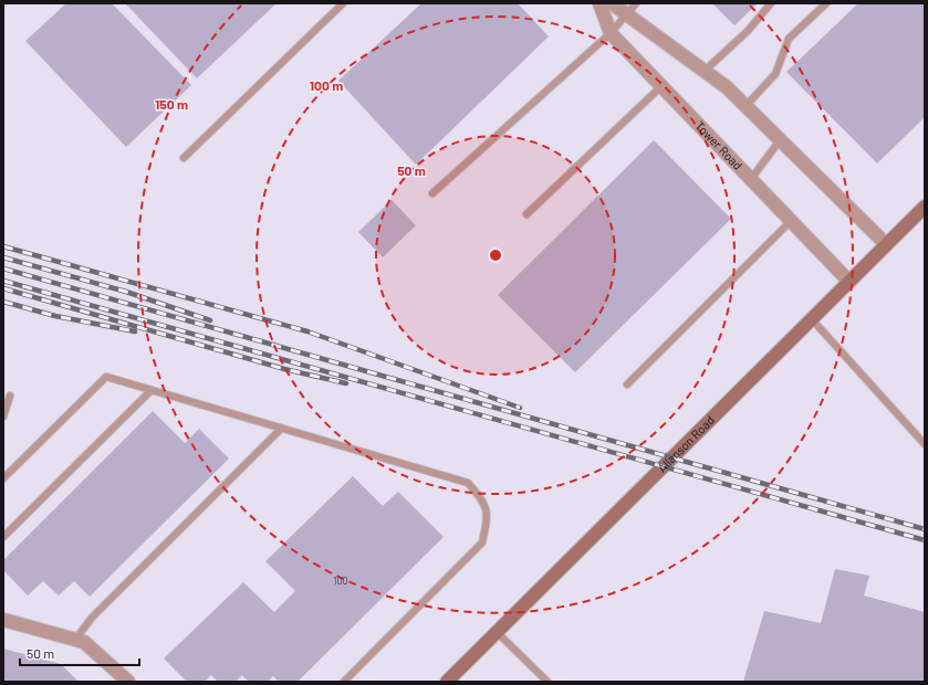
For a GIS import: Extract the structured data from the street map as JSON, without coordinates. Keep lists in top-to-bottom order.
{
  "streets": {
    "street": ["Tower Road", "Allanson Road"]
  },
  "crossings": [
    ["Tower Road", "Allanson Road"]
  ],
  "house_numbers": ["100"],
  "scale_bar": "50 m",
  "rings": ["100 m", "150 m", "50 m"]
}
